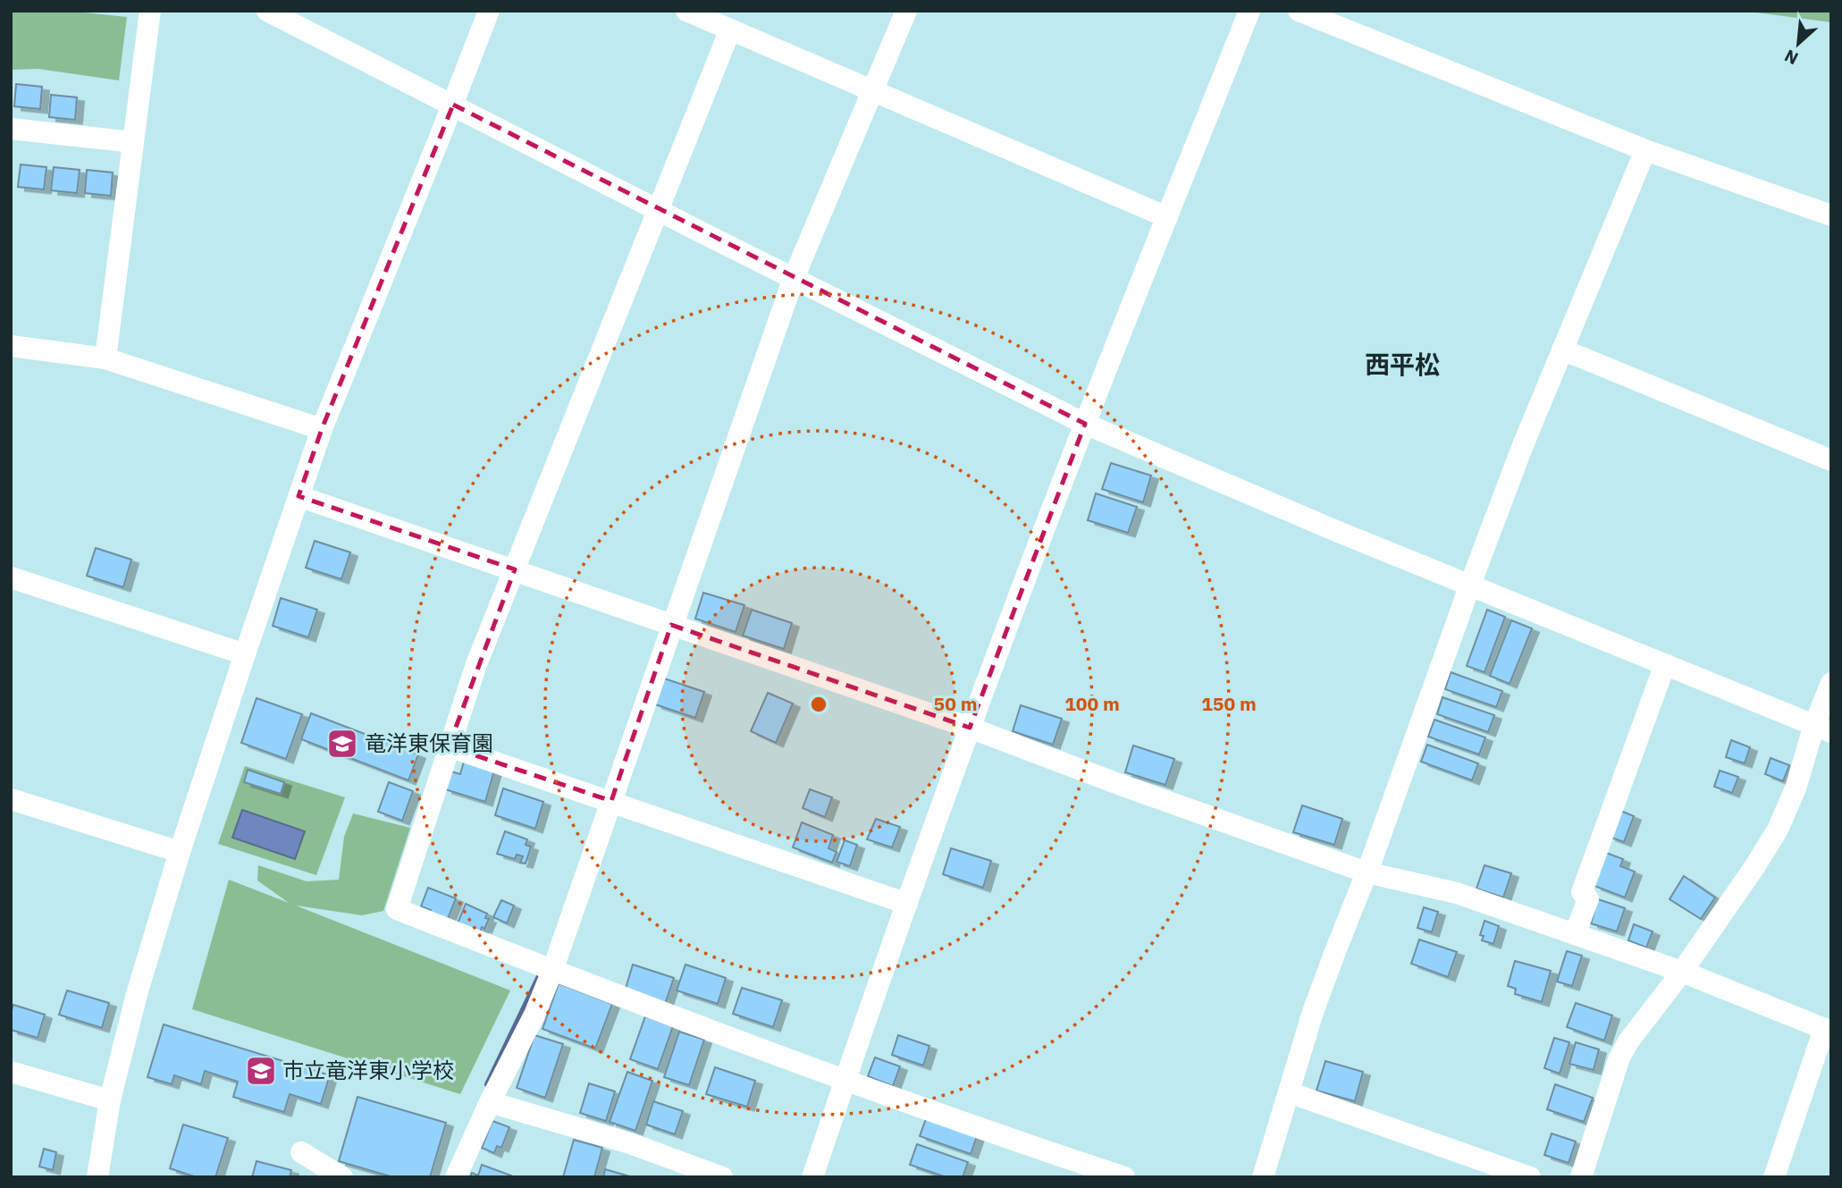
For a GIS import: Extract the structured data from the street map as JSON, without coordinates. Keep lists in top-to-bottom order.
{
  "districts": ["西平松"],
  "places": {
    "school or university": ["竜洋東保育園", "市立竜洋東小学校"]
  },
  "north": "bottom left",
  "rings": ["50 m", "100 m", "150 m"]
}
